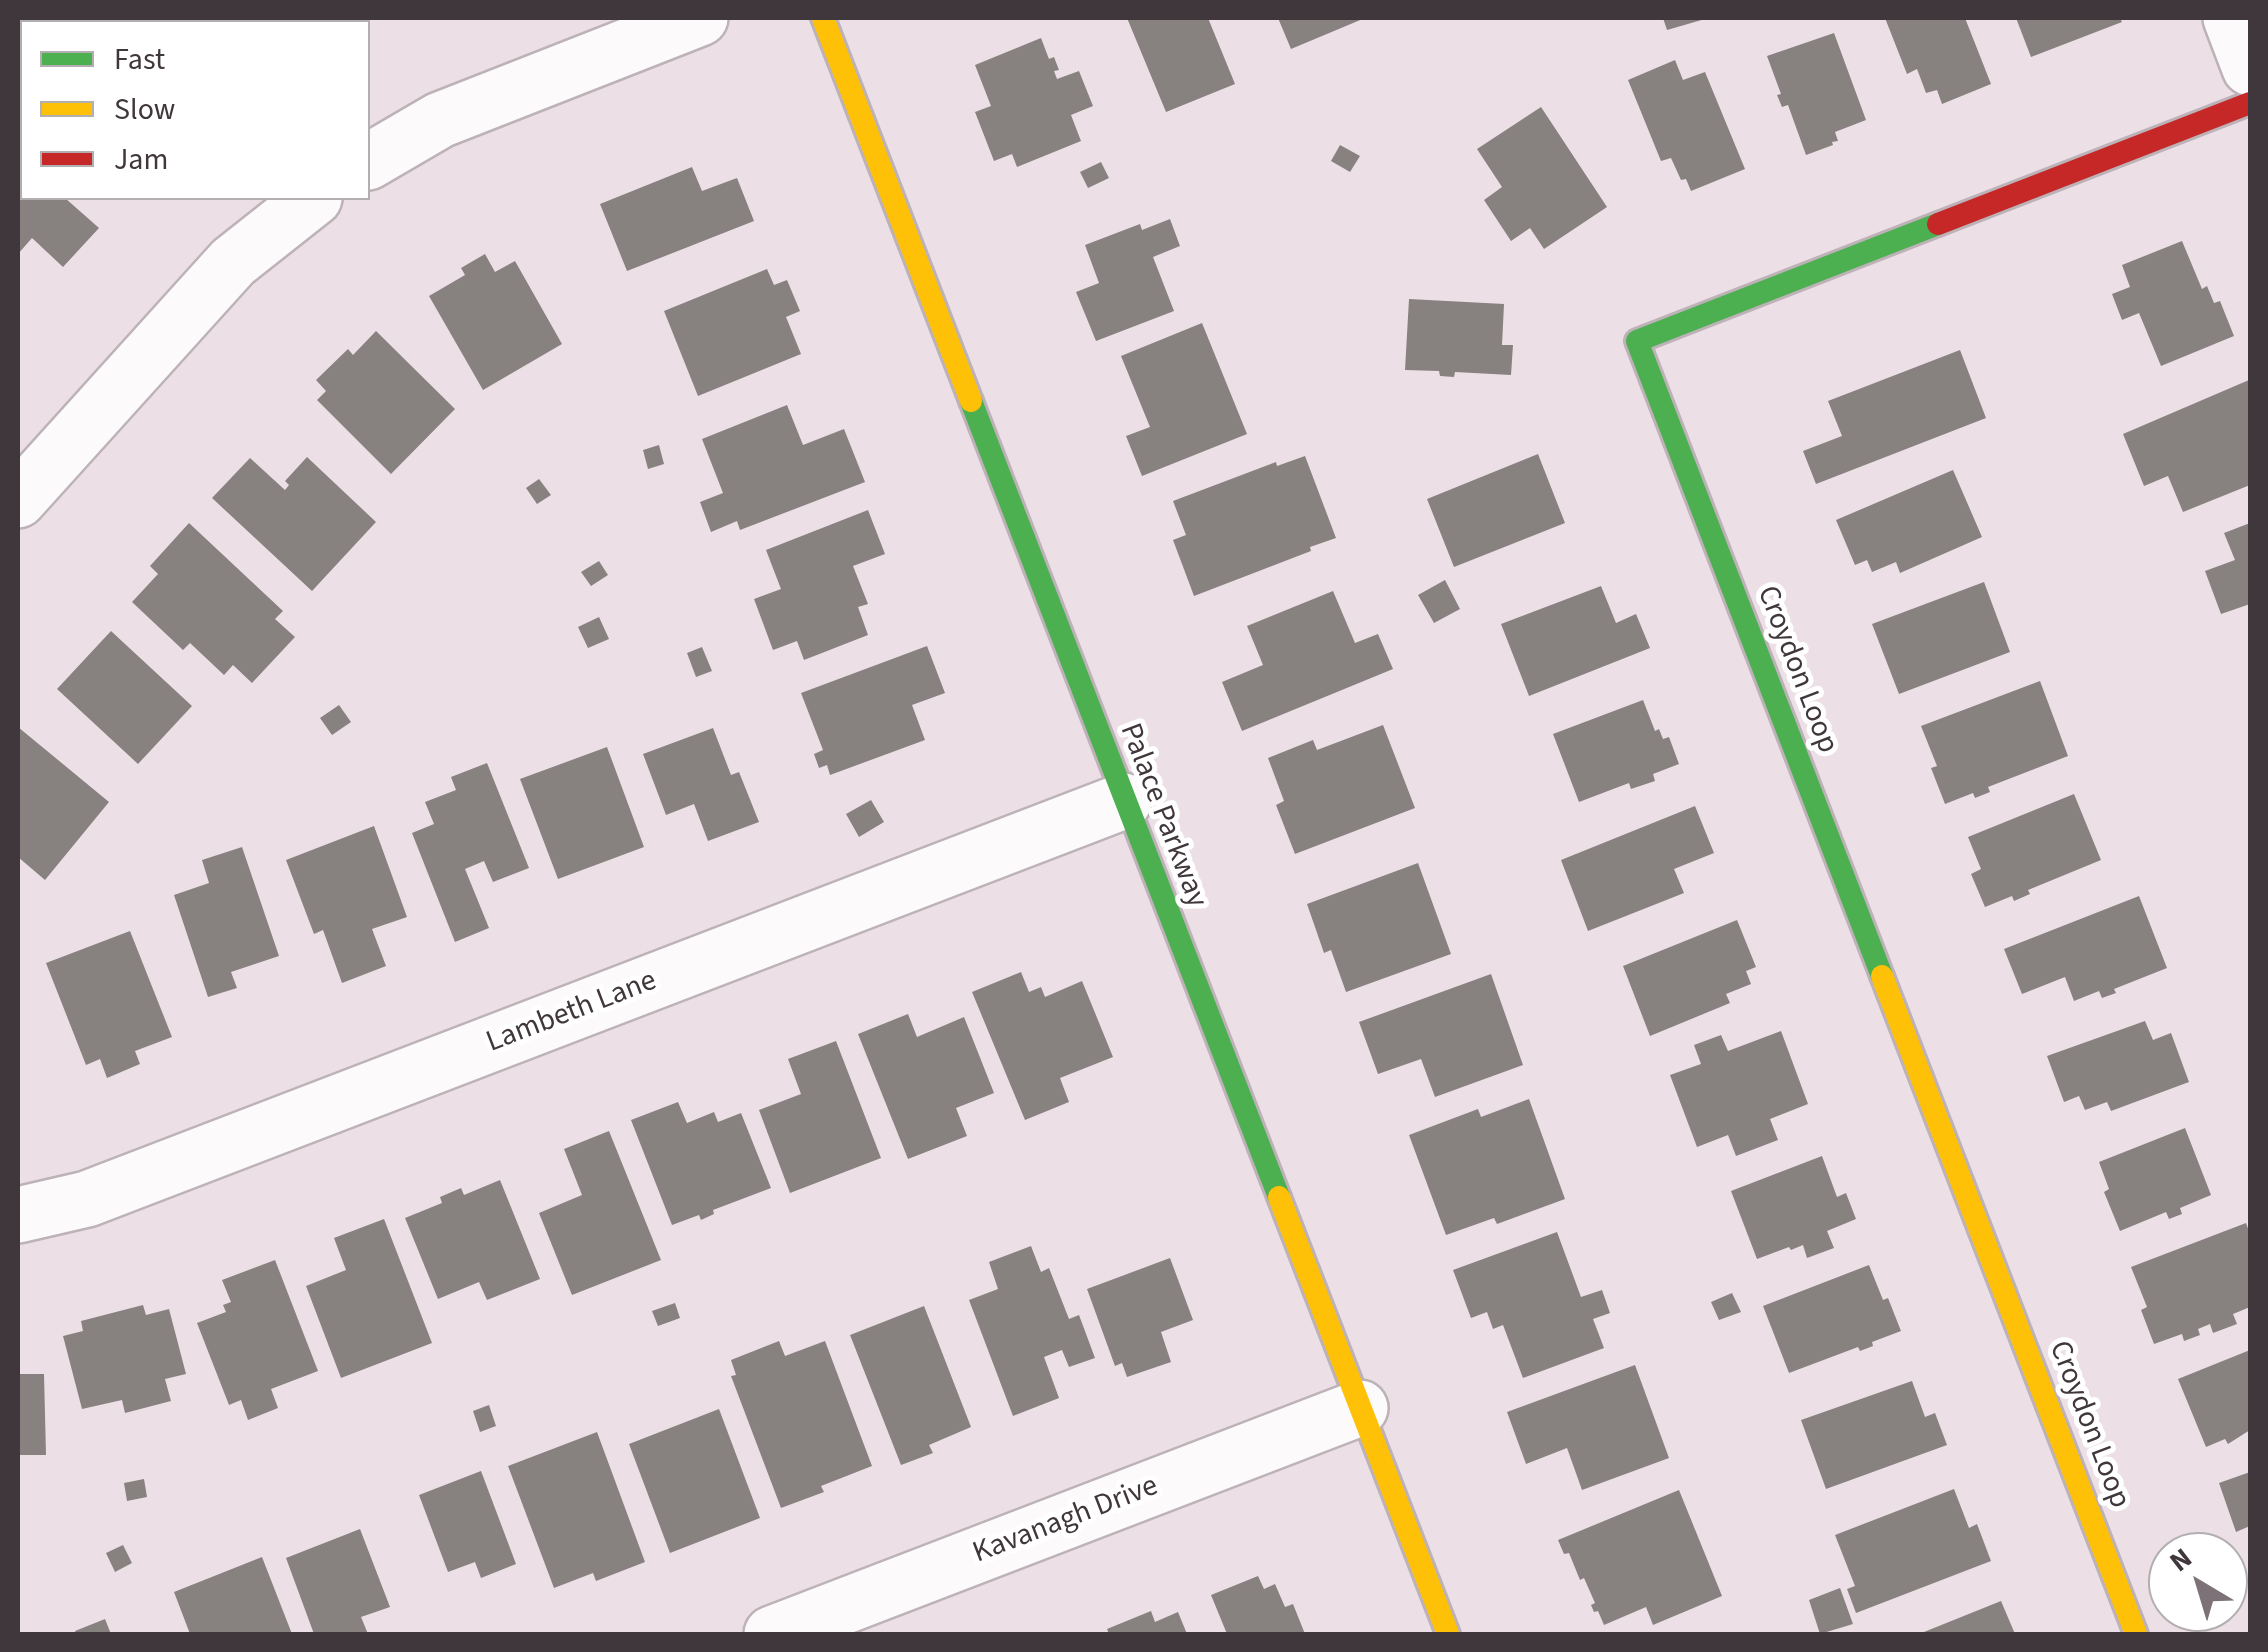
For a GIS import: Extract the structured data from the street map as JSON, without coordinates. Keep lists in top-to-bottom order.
{
  "streets": {
    "street": [
      "Croydon Loop",
      "Palace Parkway",
      "Lambeth Lane",
      "Kavanagh Drive"
    ]
  },
  "crossings": [
    ["Palace Parkway", "Lambeth Lane"],
    ["Palace Parkway", "Kavanagh Drive"]
  ],
  "legend": ["Fast", "Slow", "Jam"],
  "north": "top left"
}
